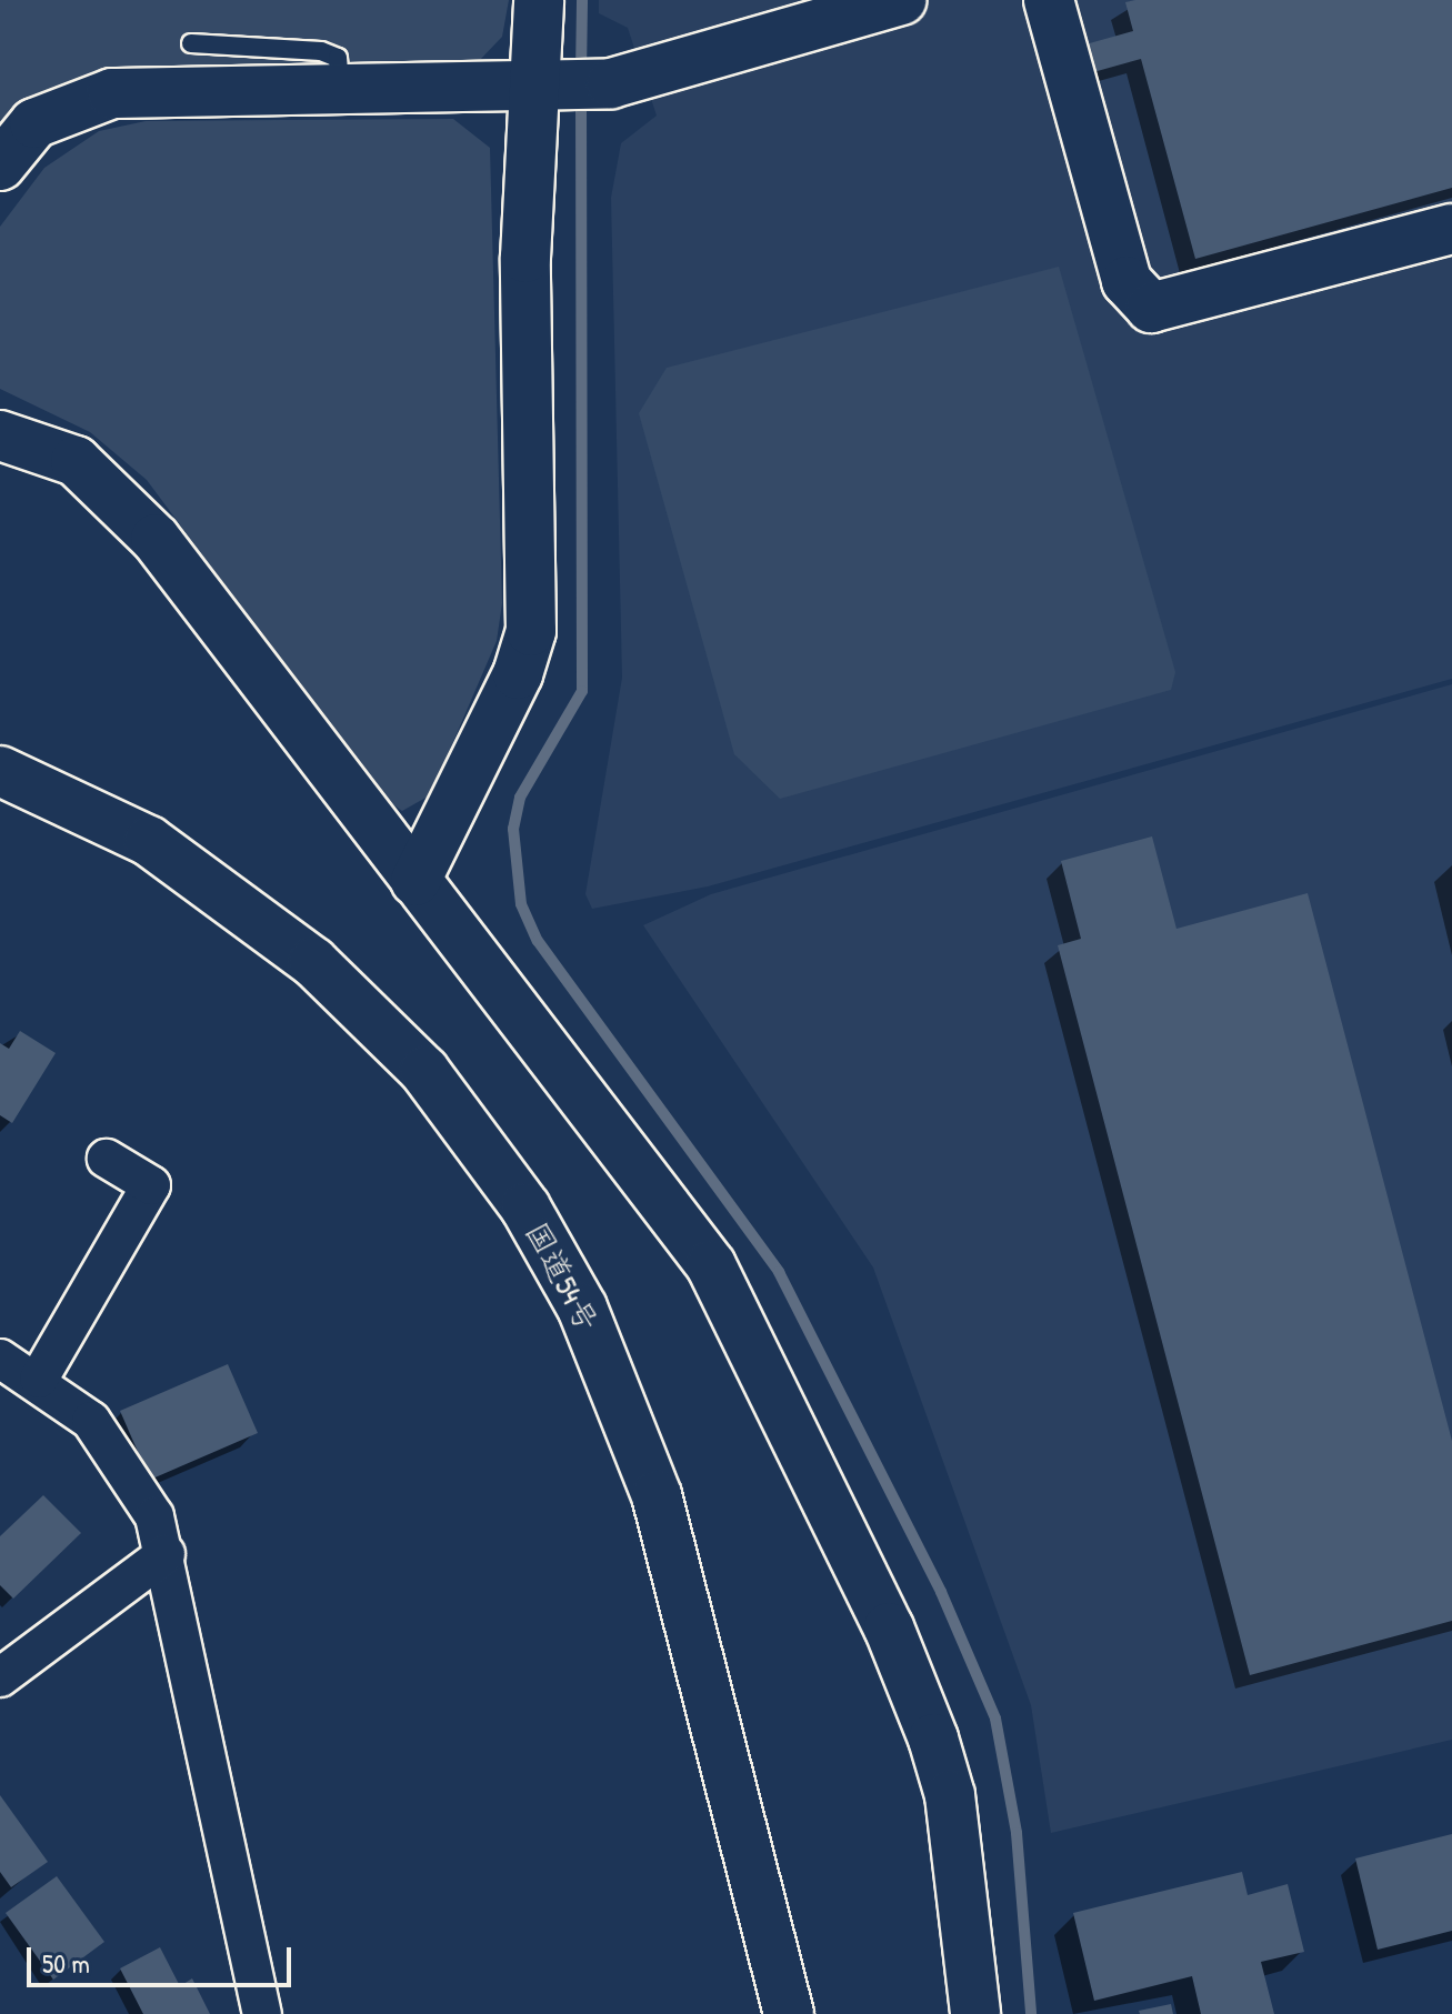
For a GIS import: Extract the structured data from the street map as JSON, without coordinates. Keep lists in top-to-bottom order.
{
  "streets": {
    "main road": ["国道54号"]
  },
  "scale_bar": "50 m"
}
